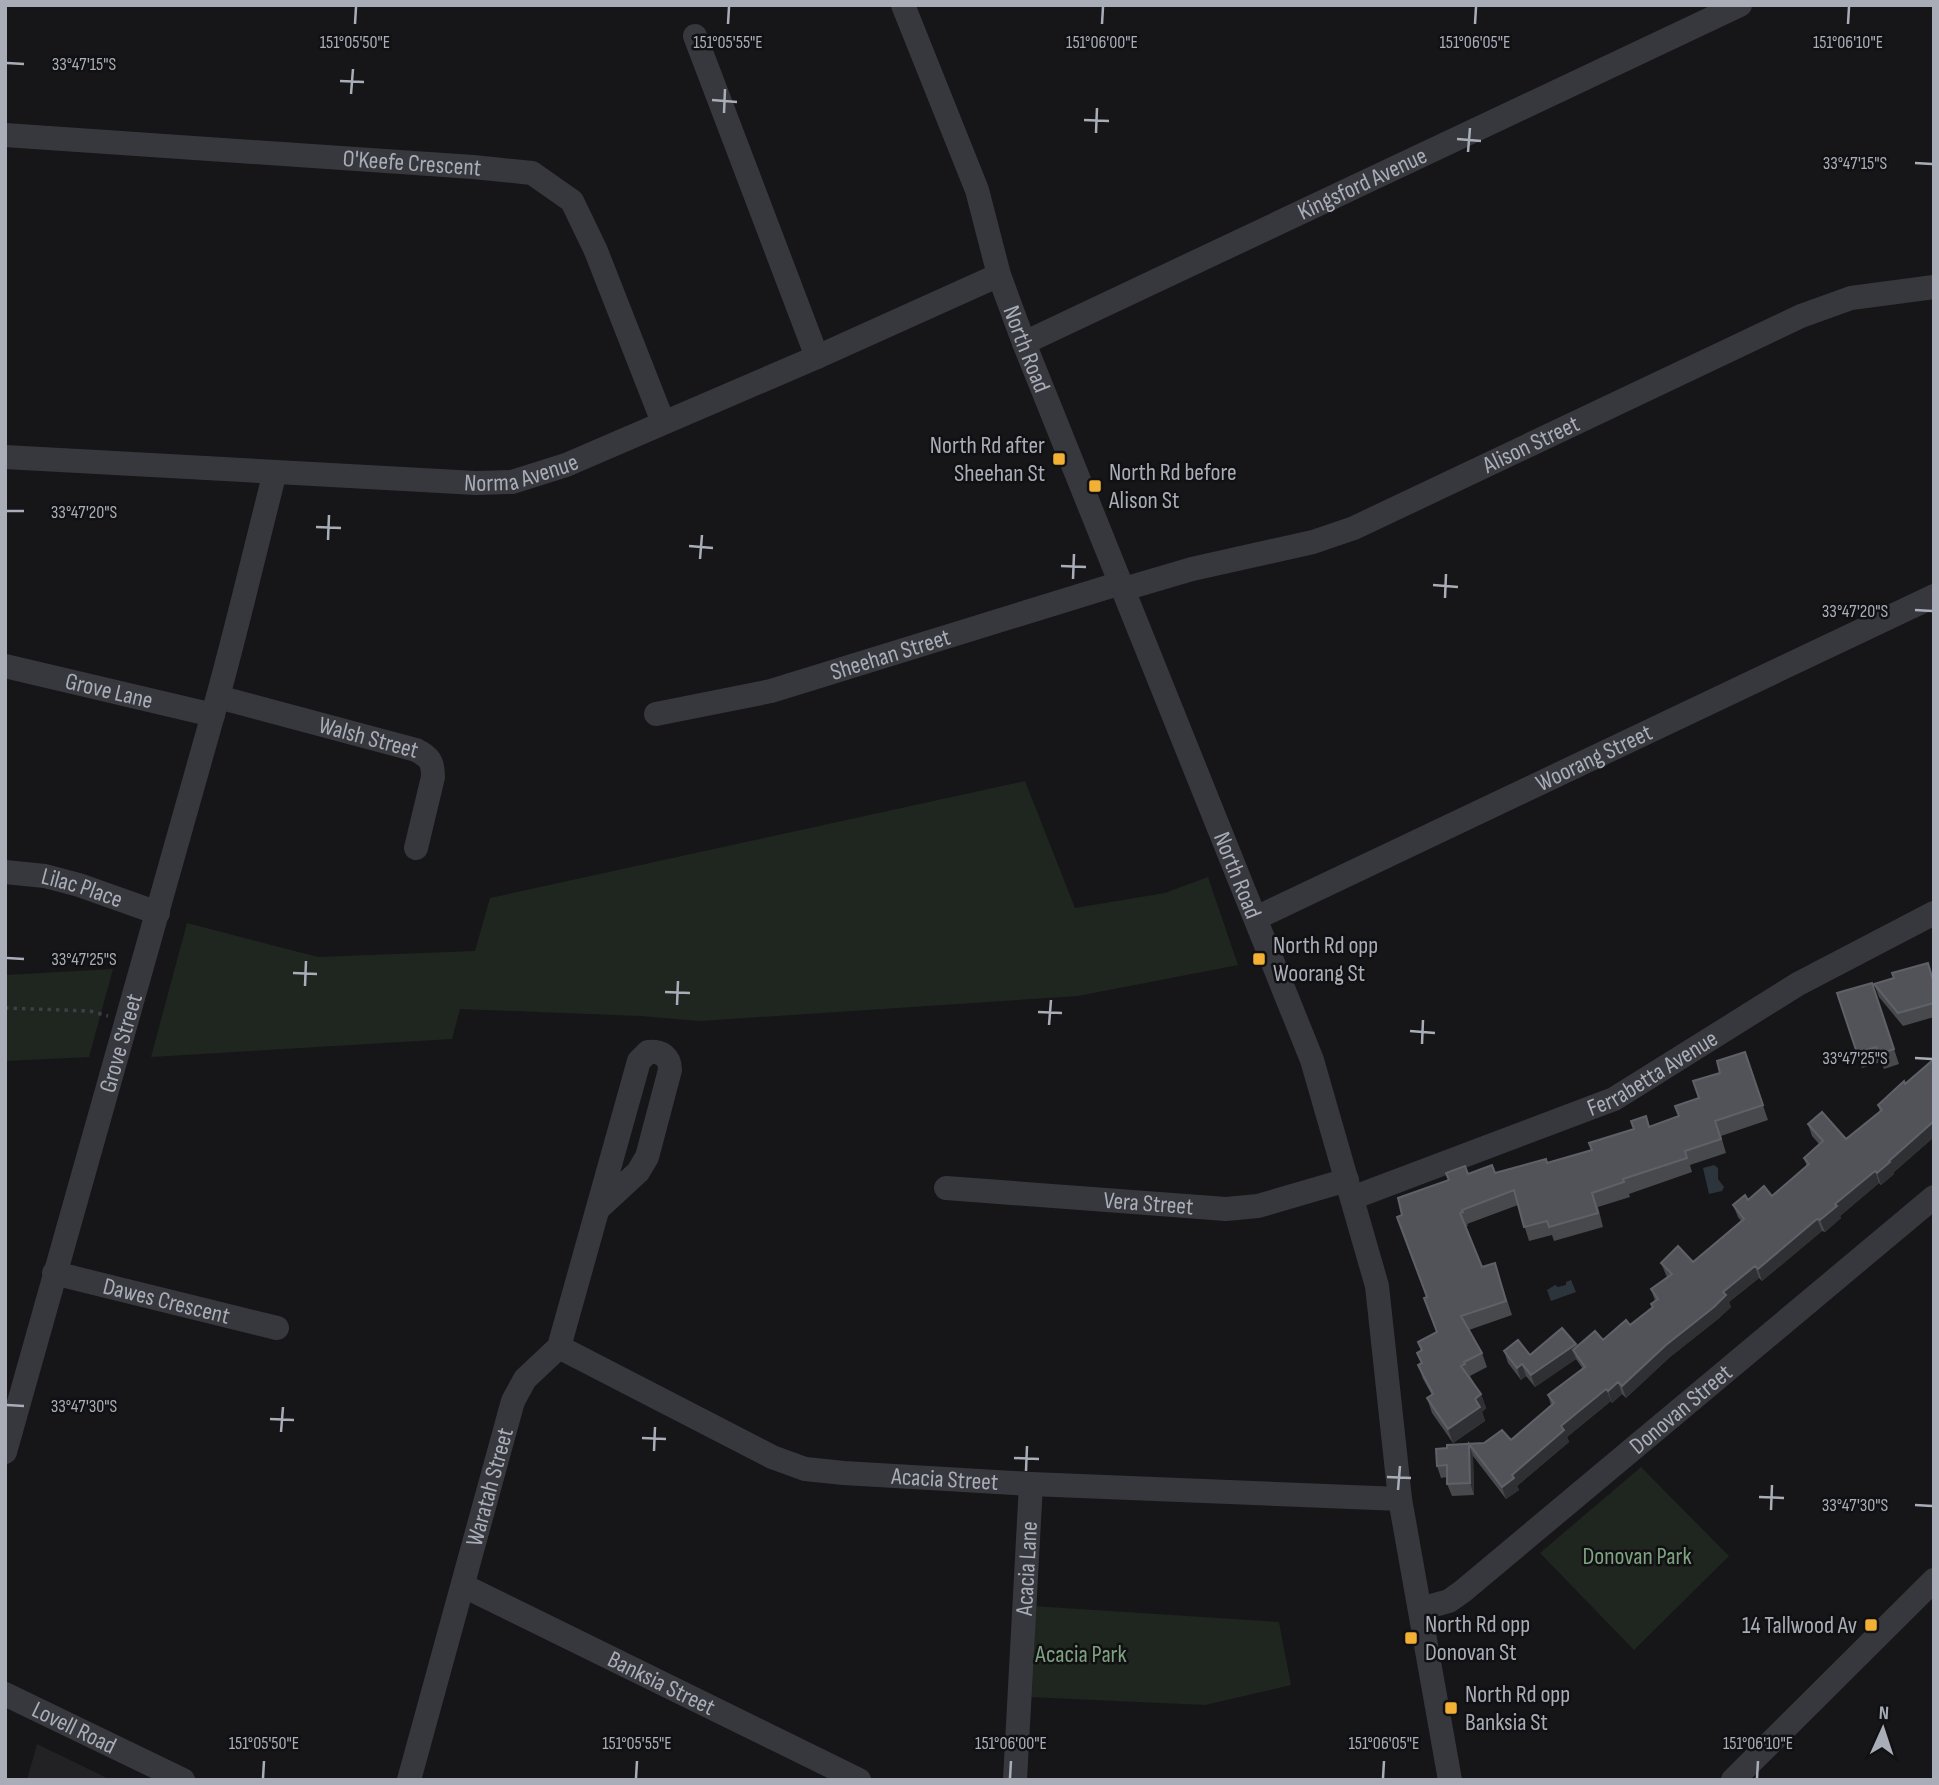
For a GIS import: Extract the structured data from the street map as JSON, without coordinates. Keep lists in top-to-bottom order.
{
  "streets": {
    "street": [
      "O'Keefe Crescent",
      "Kingsford Avenue",
      "North Road",
      "Alison Street",
      "Norma Avenue",
      "Sheehan Street",
      "Grove Lane",
      "Walsh Street",
      "Woorang Street",
      "Lilac Place",
      "Grove Street",
      "Ferrabetta Avenue",
      "Vera Street",
      "Dawes Crescent",
      "Donovan Street",
      "Acacia Street",
      "Waratah Street",
      "Acacia Lane",
      "Banksia Street",
      "Lovell Road"
    ]
  },
  "crossings": [
    ["O'Keefe Crescent", "Norma Avenue"],
    ["Kingsford Avenue", "North Road"],
    ["North Road", "Alison Street"],
    ["North Road", "Norma Avenue"],
    ["North Road", "Sheehan Street"],
    ["North Road", "Woorang Street"],
    ["North Road", "Ferrabetta Avenue"],
    ["North Road", "Vera Street"],
    ["North Road", "Donovan Street"],
    ["North Road", "Acacia Street"],
    ["Alison Street", "Sheehan Street"],
    ["Norma Avenue", "Grove Street"],
    ["Grove Lane", "Walsh Street"],
    ["Grove Lane", "Grove Street"],
    ["Walsh Street", "Grove Street"],
    ["Lilac Place", "Grove Street"],
    ["Grove Street", "Dawes Crescent"],
    ["Ferrabetta Avenue", "Vera Street"],
    ["Acacia Street", "Waratah Street"],
    ["Acacia Street", "Acacia Lane"],
    ["Waratah Street", "Banksia Street"]
  ],
  "parks": ["Donovan Park", "Acacia Park"],
  "places": {
    "transit": [
      "North Rd after Sheehan St",
      "North Rd before Alison St",
      "North Rd opp Woorang St",
      "14 Tallwood Av",
      "North Rd opp Donovan St",
      "North Rd opp Banksia St"
    ]
  },
  "north": "top",
  "coordinates": [
    "151°05'50\"E",
    "151°05'55\"E",
    "151°06'00\"E",
    "151°06'05\"E",
    "151°06'10\"E",
    "33°47'15\"S",
    "33°47'20\"S",
    "33°47'25\"S",
    "33°47'30\"S"
  ]
}
